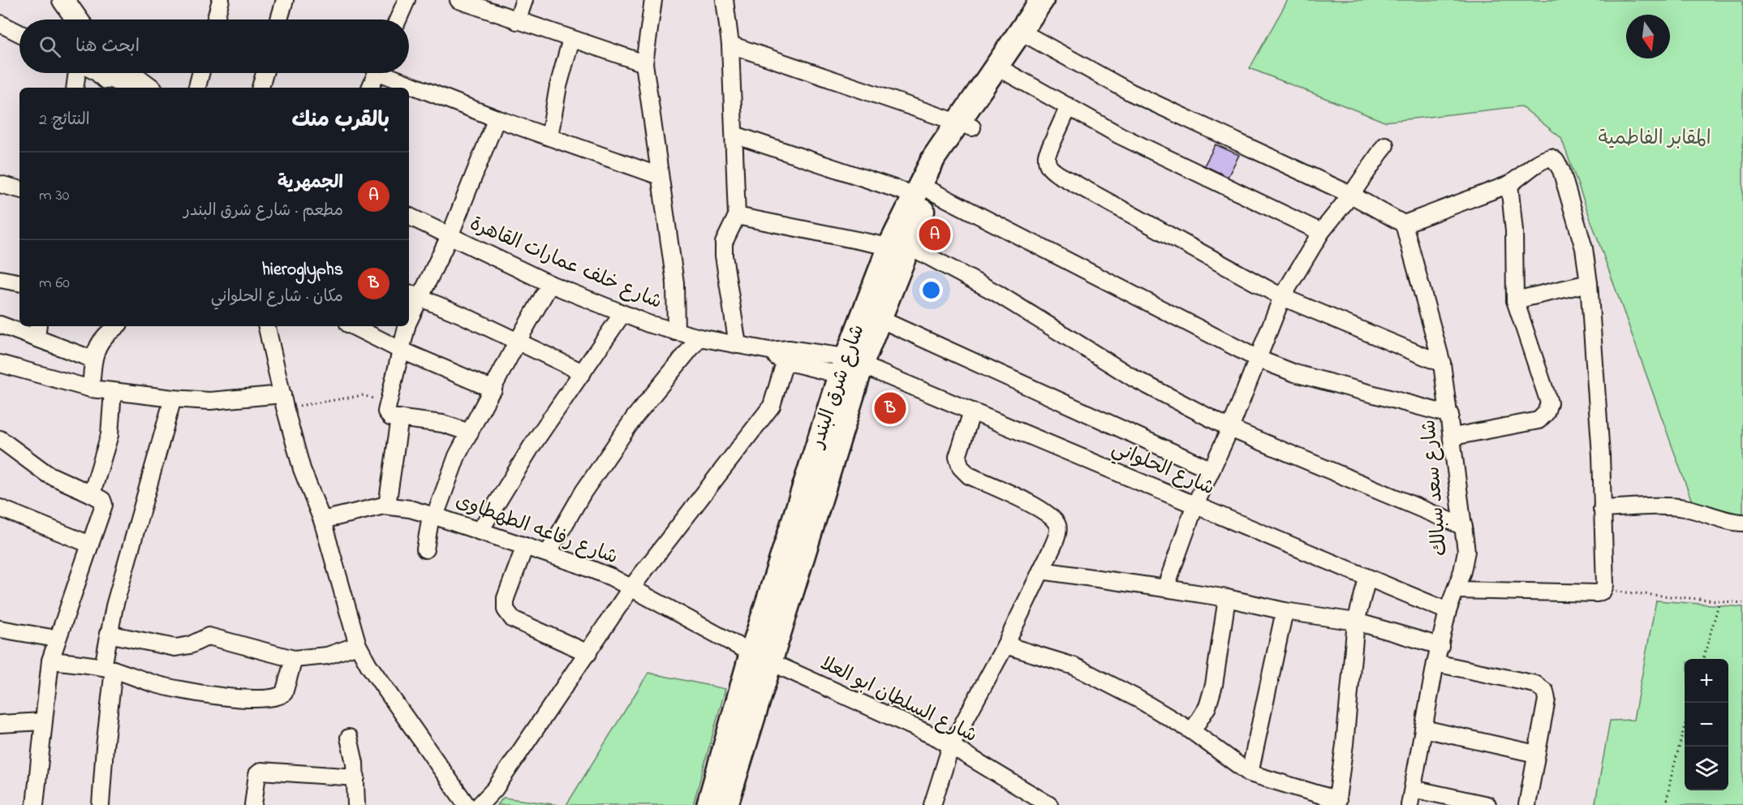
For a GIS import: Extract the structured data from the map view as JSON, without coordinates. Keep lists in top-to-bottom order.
{
  "streets": {
    "main road": ["شارع شرق البندر"],
    "street": [
      "شارع خلف عمارات القاهرة",
      "شارع الحلواني",
      "شارع سعد سبالك",
      "شارع رفاعه الطهطاوى",
      "شارع السلطان ابو العلا"
    ]
  },
  "crossings": [
    ["شارع خلف عمارات القاهرة", "شارع شرق البندر"],
    ["شارع خلف عمارات القاهرة", "شارع الحلواني"],
    ["شارع شرق البندر", "شارع الحلواني"],
    ["شارع شرق البندر", "شارع رفاعه الطهطاوى"],
    ["شارع شرق البندر", "شارع السلطان ابو العلا"],
    ["شارع الحلواني", "شارع سعد سبالك"],
    ["شارع رفاعه الطهطاوى", "شارع السلطان ابو العلا"]
  ],
  "parks": ["المقابر الفاطمية"],
  "north": "bottom",
  "page": {
    "search": "ابحث هنا",
    "heading": ["بالقرب منك", "النتائج: 2"],
    "list": [
      {
        "mark": "A",
        "name": "الجمهرية",
        "note": "مطعم · شارع شرق البندر",
        "value": "30 m"
      },
      {
        "mark": "B",
        "name": "hieroglyphs",
        "note": "مكان · شارع الحلواني",
        "value": "60 m"
      }
    ],
    "pins": ["A", "B"],
    "map_buttons": ["+", "−"]
  }
}
